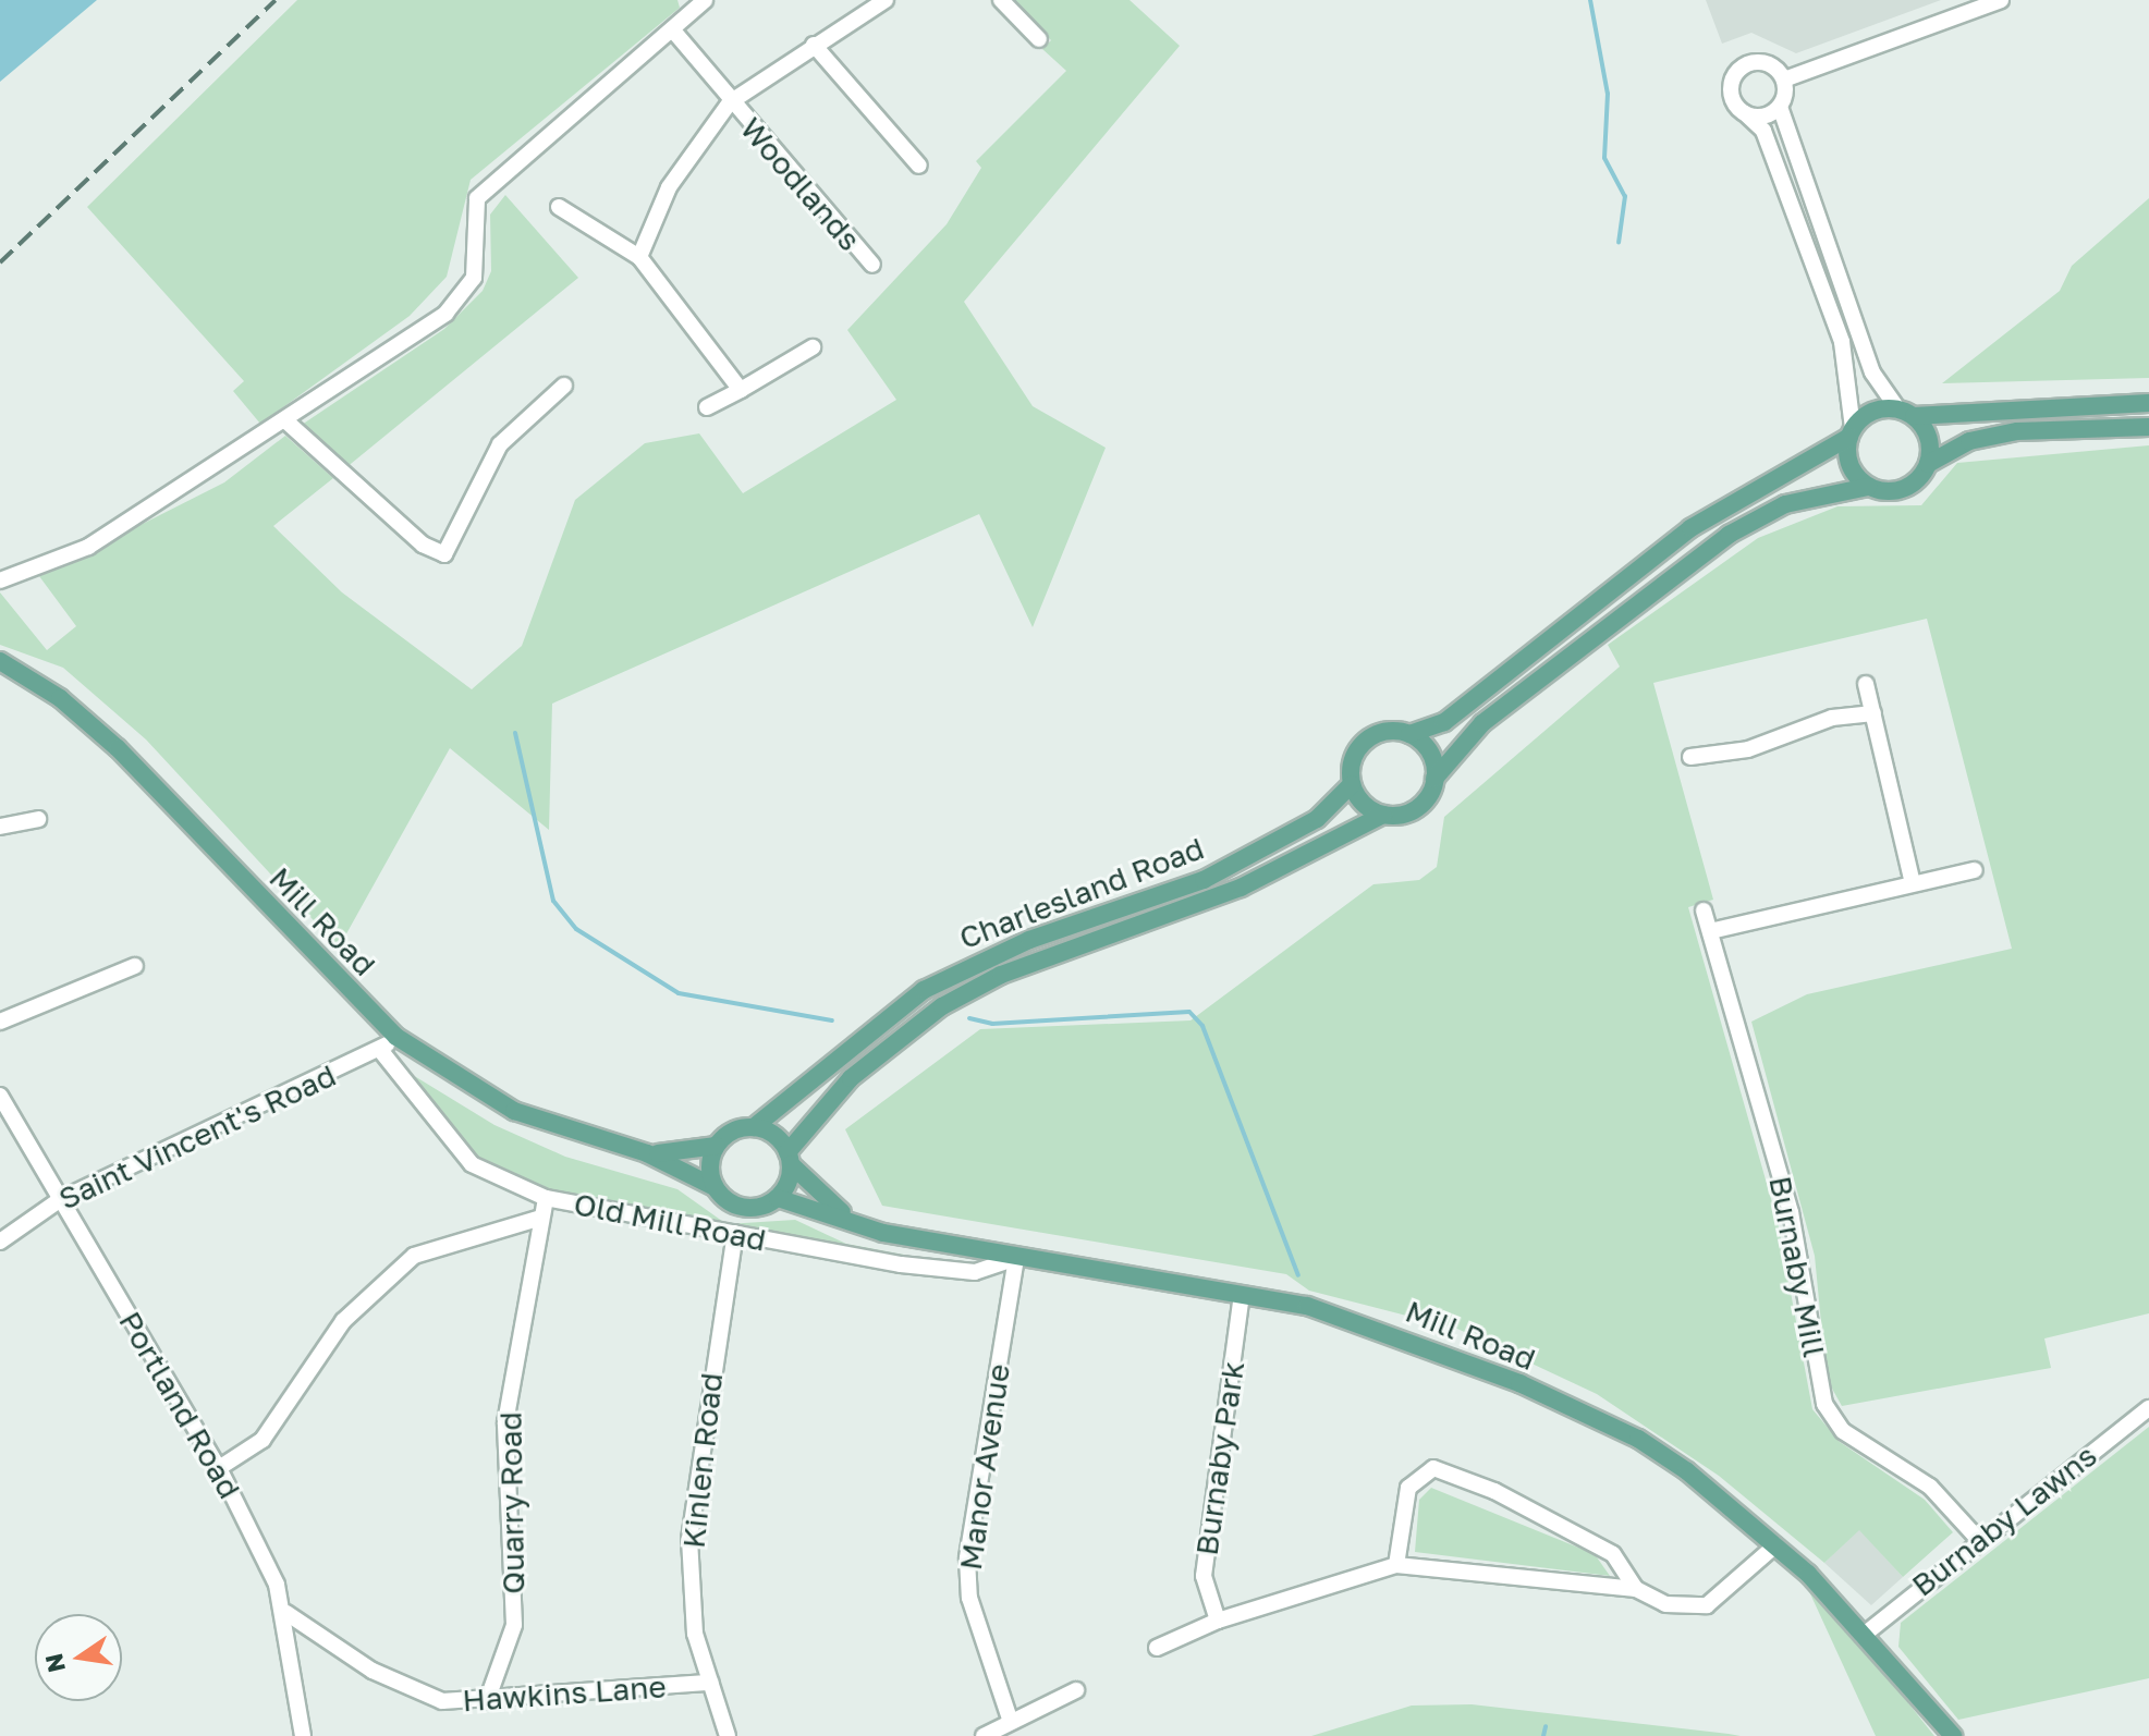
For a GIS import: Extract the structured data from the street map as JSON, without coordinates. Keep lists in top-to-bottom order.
{
  "streets": {
    "main road": ["Charlesland Road", "Mill Road"],
    "street": [
      "Woodlands",
      "Saint Vincent's Road",
      "Old Mill Road",
      "Burnaby Mill",
      "Portland Road",
      "Burnaby Park",
      "Kinlen Road",
      "Manor Avenue",
      "Quarry Road",
      "Burnaby Lawns",
      "Hawkins Lane"
    ]
  },
  "crossings": [
    ["Charlesland Road", "Mill Road"],
    ["Mill Road", "Saint Vincent's Road"],
    ["Mill Road", "Old Mill Road"],
    ["Mill Road", "Burnaby Park"],
    ["Mill Road", "Manor Avenue"],
    ["Mill Road", "Burnaby Lawns"],
    ["Saint Vincent's Road", "Old Mill Road"],
    ["Saint Vincent's Road", "Portland Road"],
    ["Old Mill Road", "Kinlen Road"],
    ["Old Mill Road", "Manor Avenue"],
    ["Old Mill Road", "Quarry Road"],
    ["Burnaby Mill", "Burnaby Lawns"],
    ["Portland Road", "Hawkins Lane"],
    ["Kinlen Road", "Hawkins Lane"],
    ["Quarry Road", "Hawkins Lane"]
  ],
  "north": "left"
}
